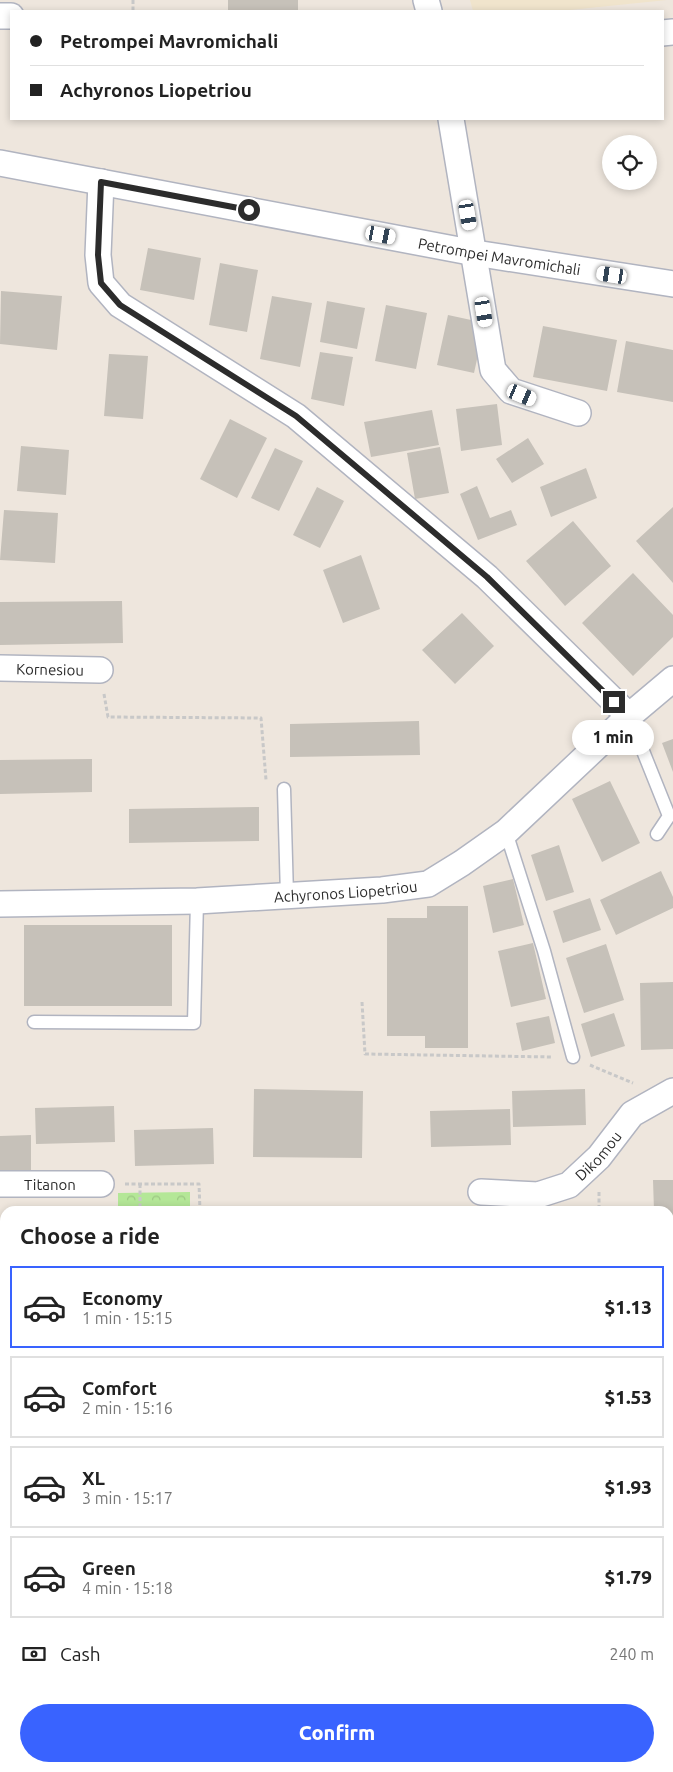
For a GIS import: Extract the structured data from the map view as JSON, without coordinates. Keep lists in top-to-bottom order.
{
  "streets": {
    "street": [
      "Petrompei Mavromichali",
      "Kornesiou",
      "Achyronos Liopetriou",
      "Dikomou",
      "Titanon"
    ]
  },
  "page": {
    "banner": ["Petrompei Mavromichali", "Achyronos Liopetriou"],
    "bubble": "1 min",
    "heading": "Choose a ride",
    "list": [
      {
        "name": "Economy",
        "note": "1 min · 15:15",
        "value": "$1.13"
      },
      {
        "name": "Comfort",
        "note": "2 min · 15:16",
        "value": "$1.53"
      },
      {
        "name": "XL",
        "note": "3 min · 15:17",
        "value": "$1.93"
      },
      {
        "name": "Green",
        "note": "4 min · 15:18",
        "value": "$1.79"
      }
    ],
    "pay": ["Cash", "240 m"],
    "buttons": "Confirm"
  }
}
